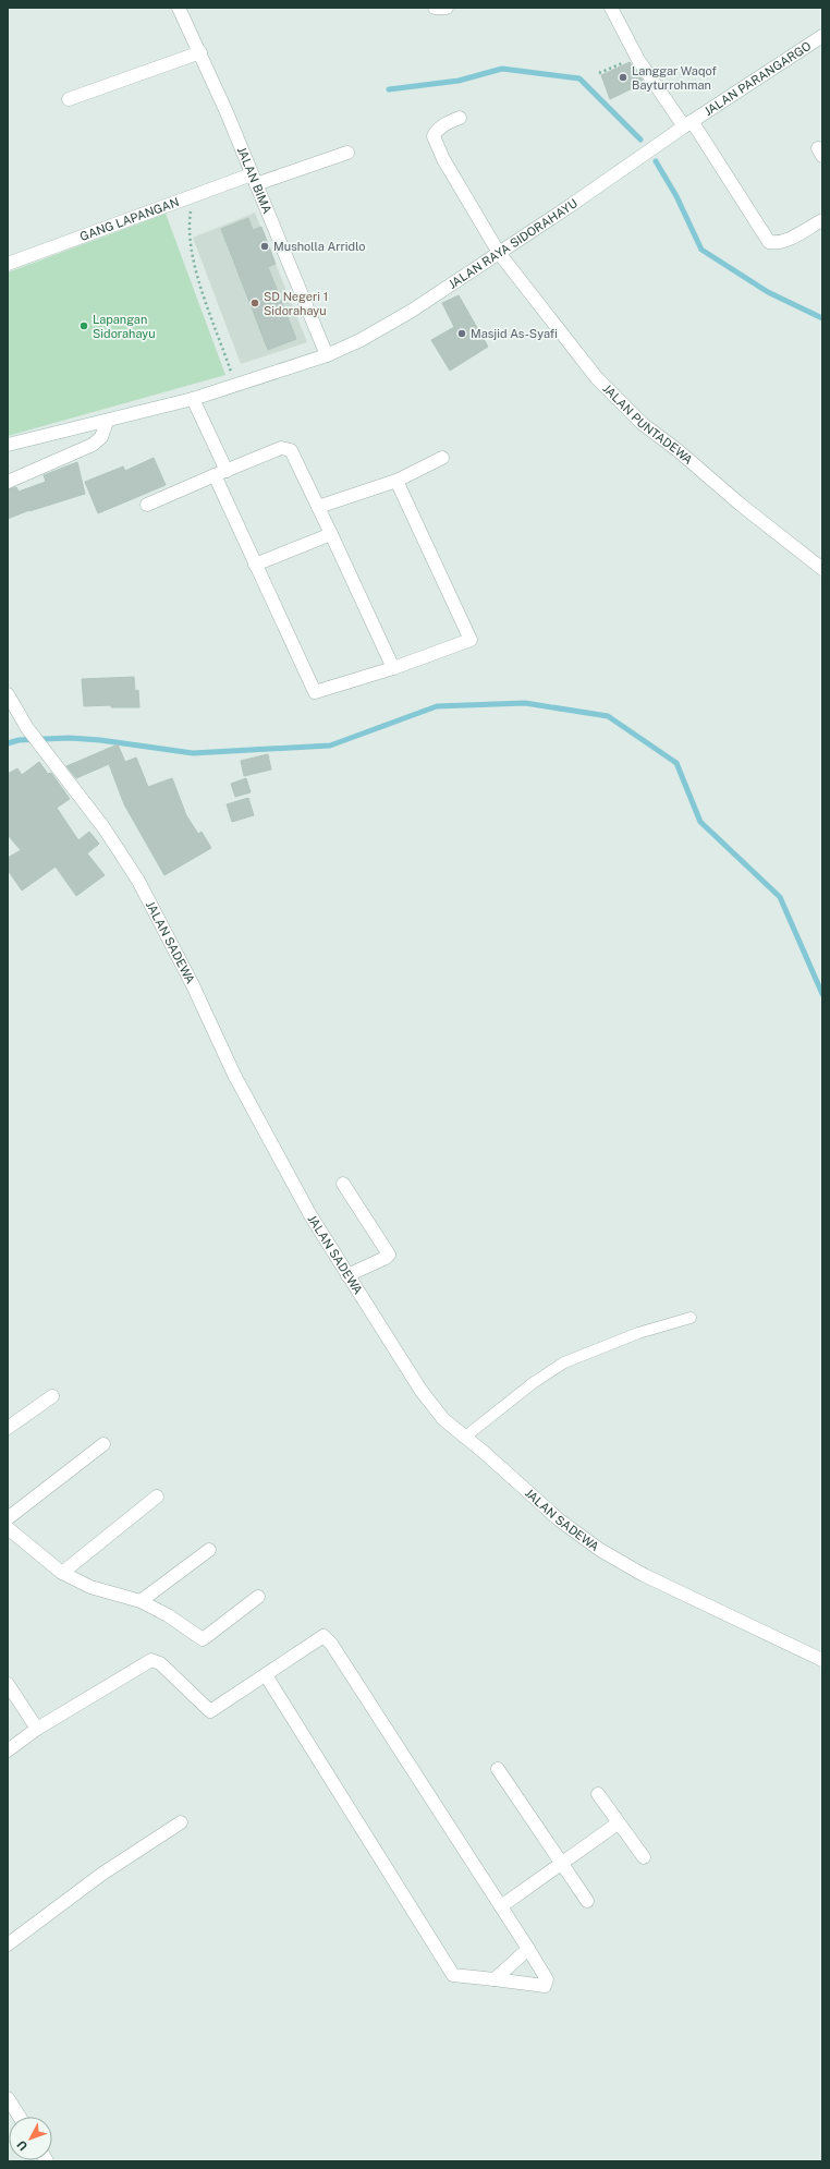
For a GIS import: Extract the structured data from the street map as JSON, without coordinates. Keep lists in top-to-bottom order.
{
  "streets": {
    "street": [
      "JALAN PARANGARGO",
      "JALAN BIMA",
      "GANG LAPANGAN",
      "JALAN RAYA SIDORAHAYU",
      "JALAN PUNTADEWA",
      "JALAN SADEWA"
    ]
  },
  "crossings": [
    ["JALAN PARANGARGO", "JALAN RAYA SIDORAHAYU"],
    ["JALAN BIMA", "GANG LAPANGAN"],
    ["JALAN BIMA", "JALAN RAYA SIDORAHAYU"],
    ["JALAN RAYA SIDORAHAYU", "JALAN PUNTADEWA"]
  ],
  "places": [
    "Langgar Waqof Bayturrohman",
    "Musholla Arridlo",
    "SD Negeri 1 Sidorahayu",
    "Lapangan Sidorahayu",
    "Masjid As-Syafi"
  ],
  "north": "bottom left"
}
